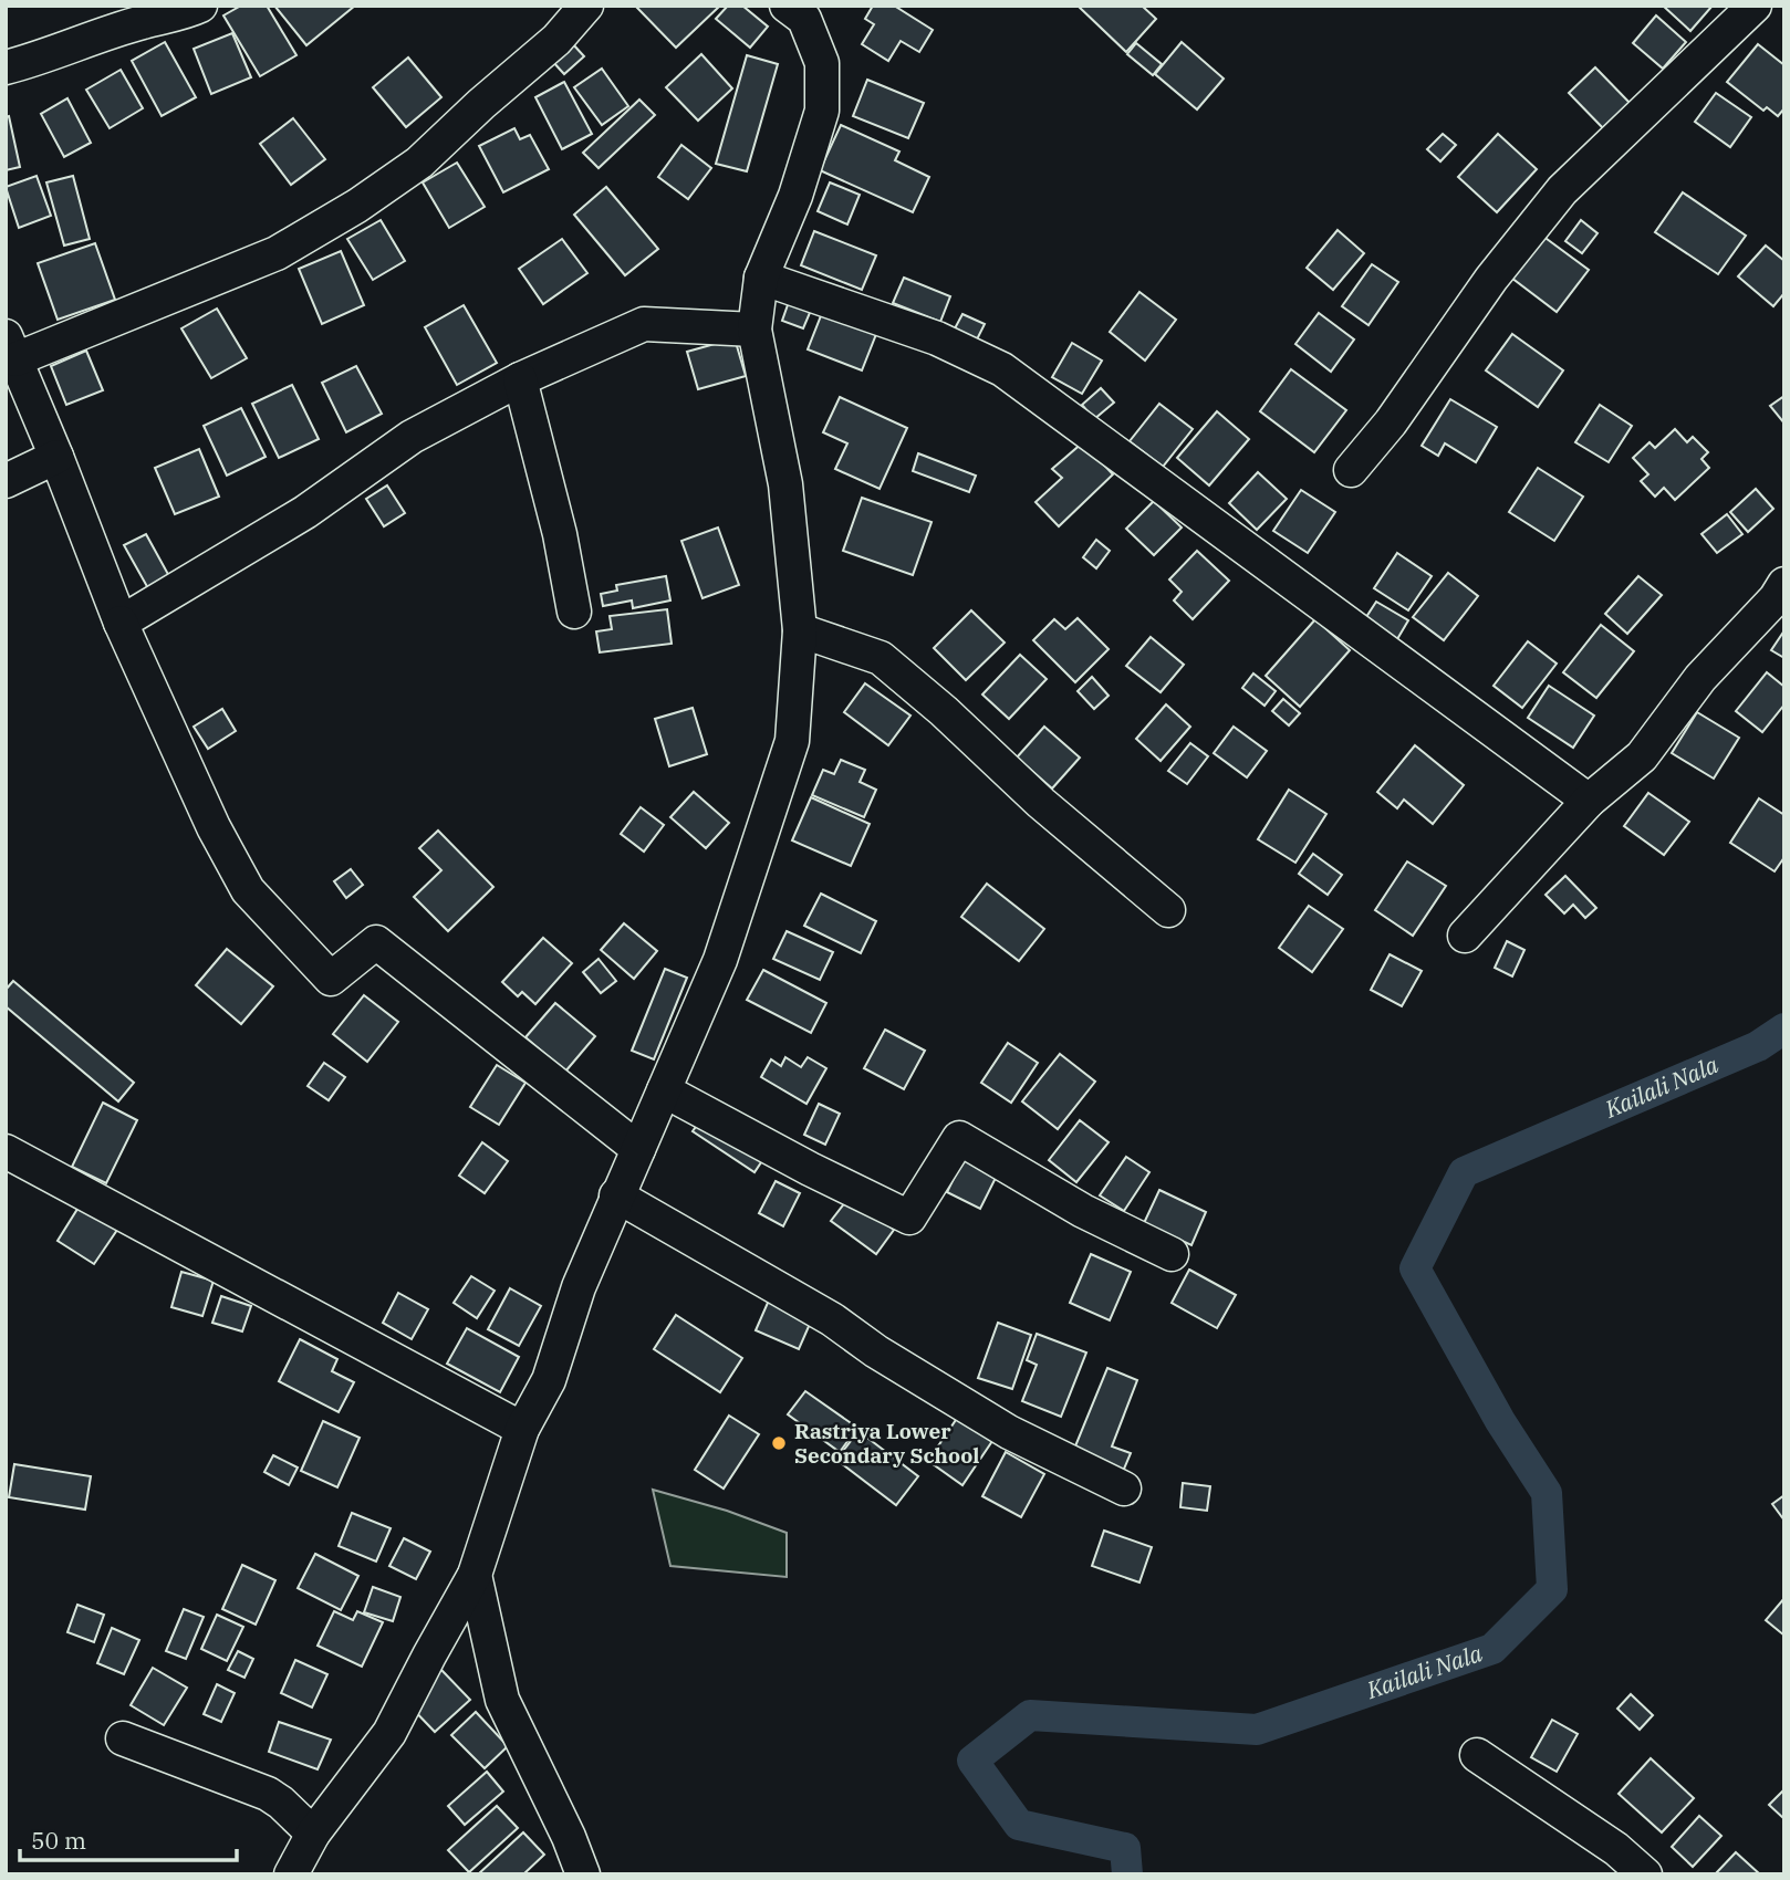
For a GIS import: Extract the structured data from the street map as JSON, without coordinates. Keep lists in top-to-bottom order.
{
  "water": ["Kailali Nala"],
  "places": ["Rastriya Lower Secondary School"],
  "scale_bar": "50 m"
}
